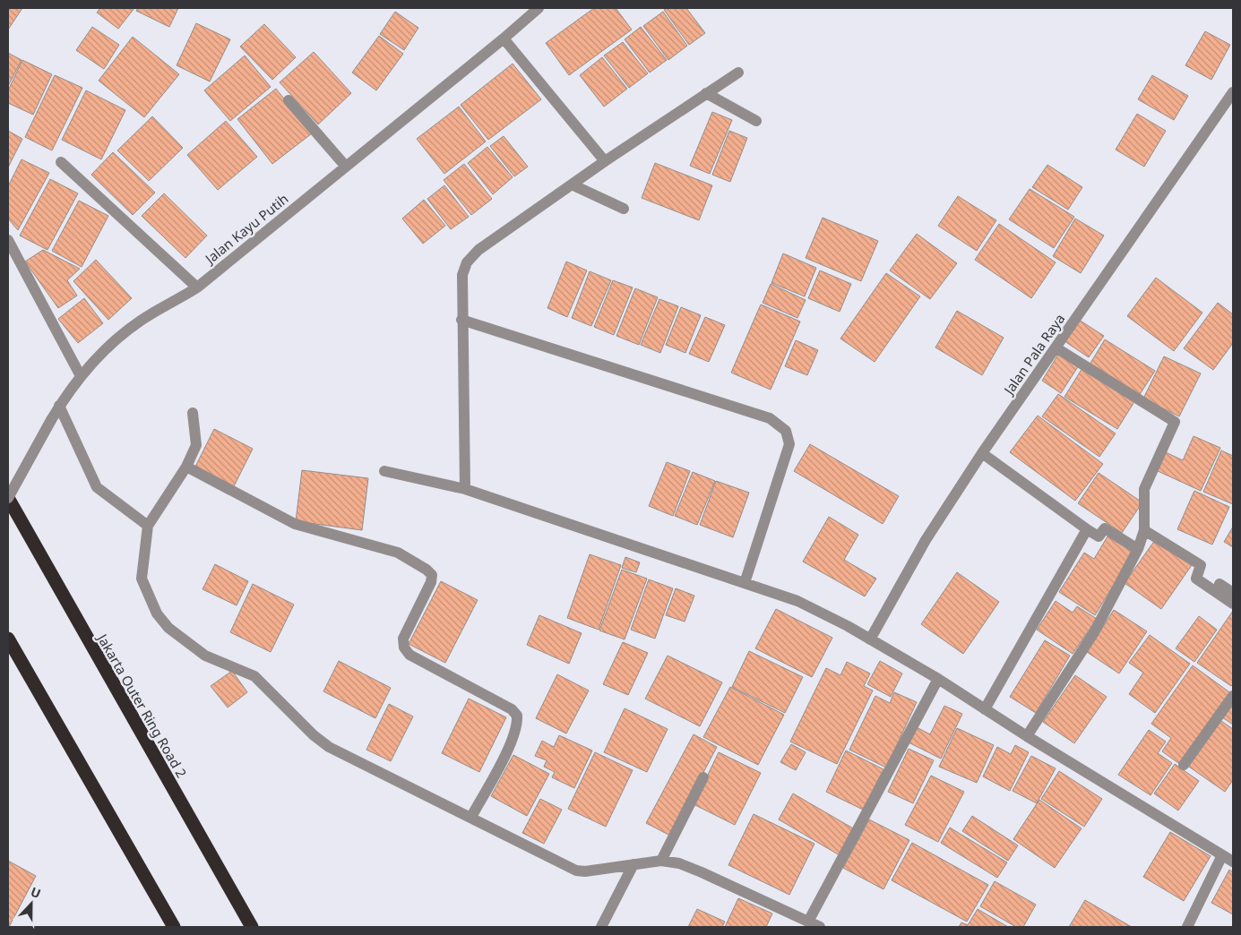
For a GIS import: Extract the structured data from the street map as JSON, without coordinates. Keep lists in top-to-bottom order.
{
  "streets": {
    "highway": ["Jakarta Outer Ring Road 2"],
    "street": ["Jalan Kayu Putih", "Jalan Pala Raya"]
  },
  "crossings": [
    ["Jalan Kayu Putih", "Jakarta Outer Ring Road 2"]
  ],
  "north": "top"
}
